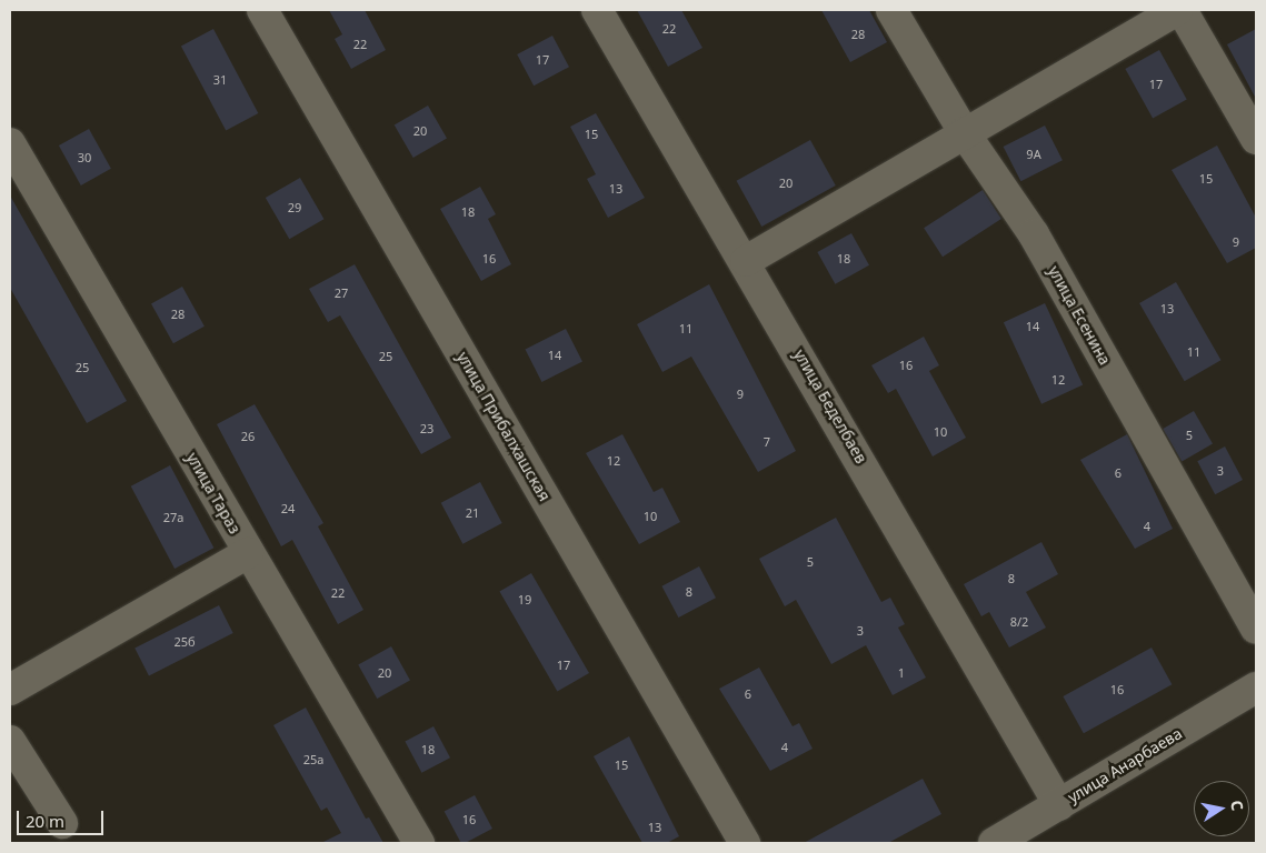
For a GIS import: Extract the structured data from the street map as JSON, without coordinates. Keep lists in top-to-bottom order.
{
  "streets": {
    "street": [
      "улица Есенина",
      "улица Беделбаев",
      "улица Прибалхашская",
      "улица Тараз",
      "улица Анарбаева"
    ]
  },
  "crossings": [
    ["улица Беделбаев", "улица Анарбаева"]
  ],
  "house_numbers": [
    "22",
    "28",
    "22",
    "17",
    "31",
    "17",
    "20",
    "15",
    "9А",
    "30",
    "15",
    "20",
    "13",
    "29",
    "18",
    "9",
    "16",
    "18",
    "27",
    "13",
    "28",
    "14",
    "11",
    "11",
    "14",
    "25",
    "16",
    "25",
    "12",
    "9",
    "23",
    "10",
    "5",
    "26",
    "7",
    "12",
    "3",
    "6",
    "24",
    "21",
    "10",
    "27а",
    "4",
    "5",
    "8",
    "8",
    "22",
    "19",
    "8/2",
    "3",
    "25б",
    "17",
    "20",
    "1",
    "16",
    "6",
    "4",
    "18",
    "25а",
    "15",
    "16",
    "13"
  ],
  "scale_bar": "20 m",
  "north": "right"
}
